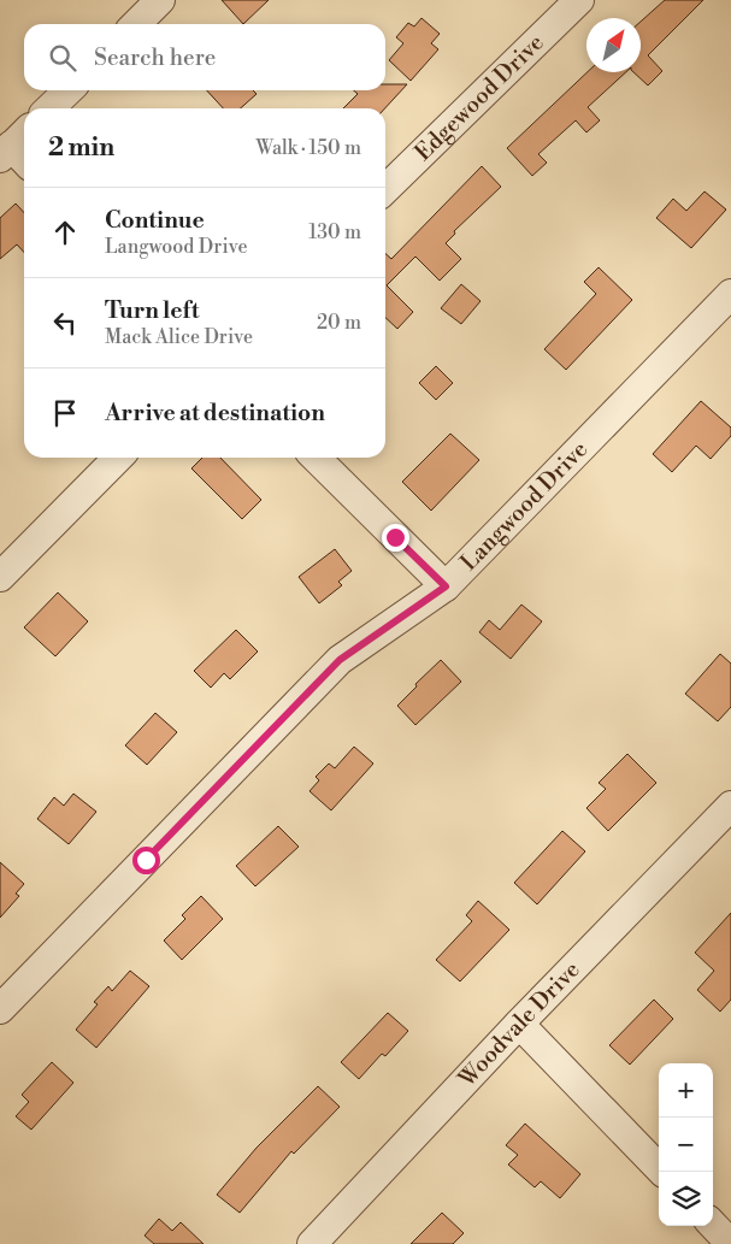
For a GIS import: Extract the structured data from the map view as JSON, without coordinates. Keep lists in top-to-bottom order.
{
  "streets": {
    "street": ["Edgewood Drive", "Langwood Drive", "Woodvale Drive"]
  },
  "north": "top right",
  "page": {
    "search": "Search here",
    "heading": ["2 min", "Walk · 150 m"],
    "list": [
      ["Continue", "Langwood Drive", "130 m"],
      ["Turn left", "Mack Alice Drive", "20 m"],
      "Arrive at destination"
    ],
    "map_buttons": ["+", "−"]
  }
}
